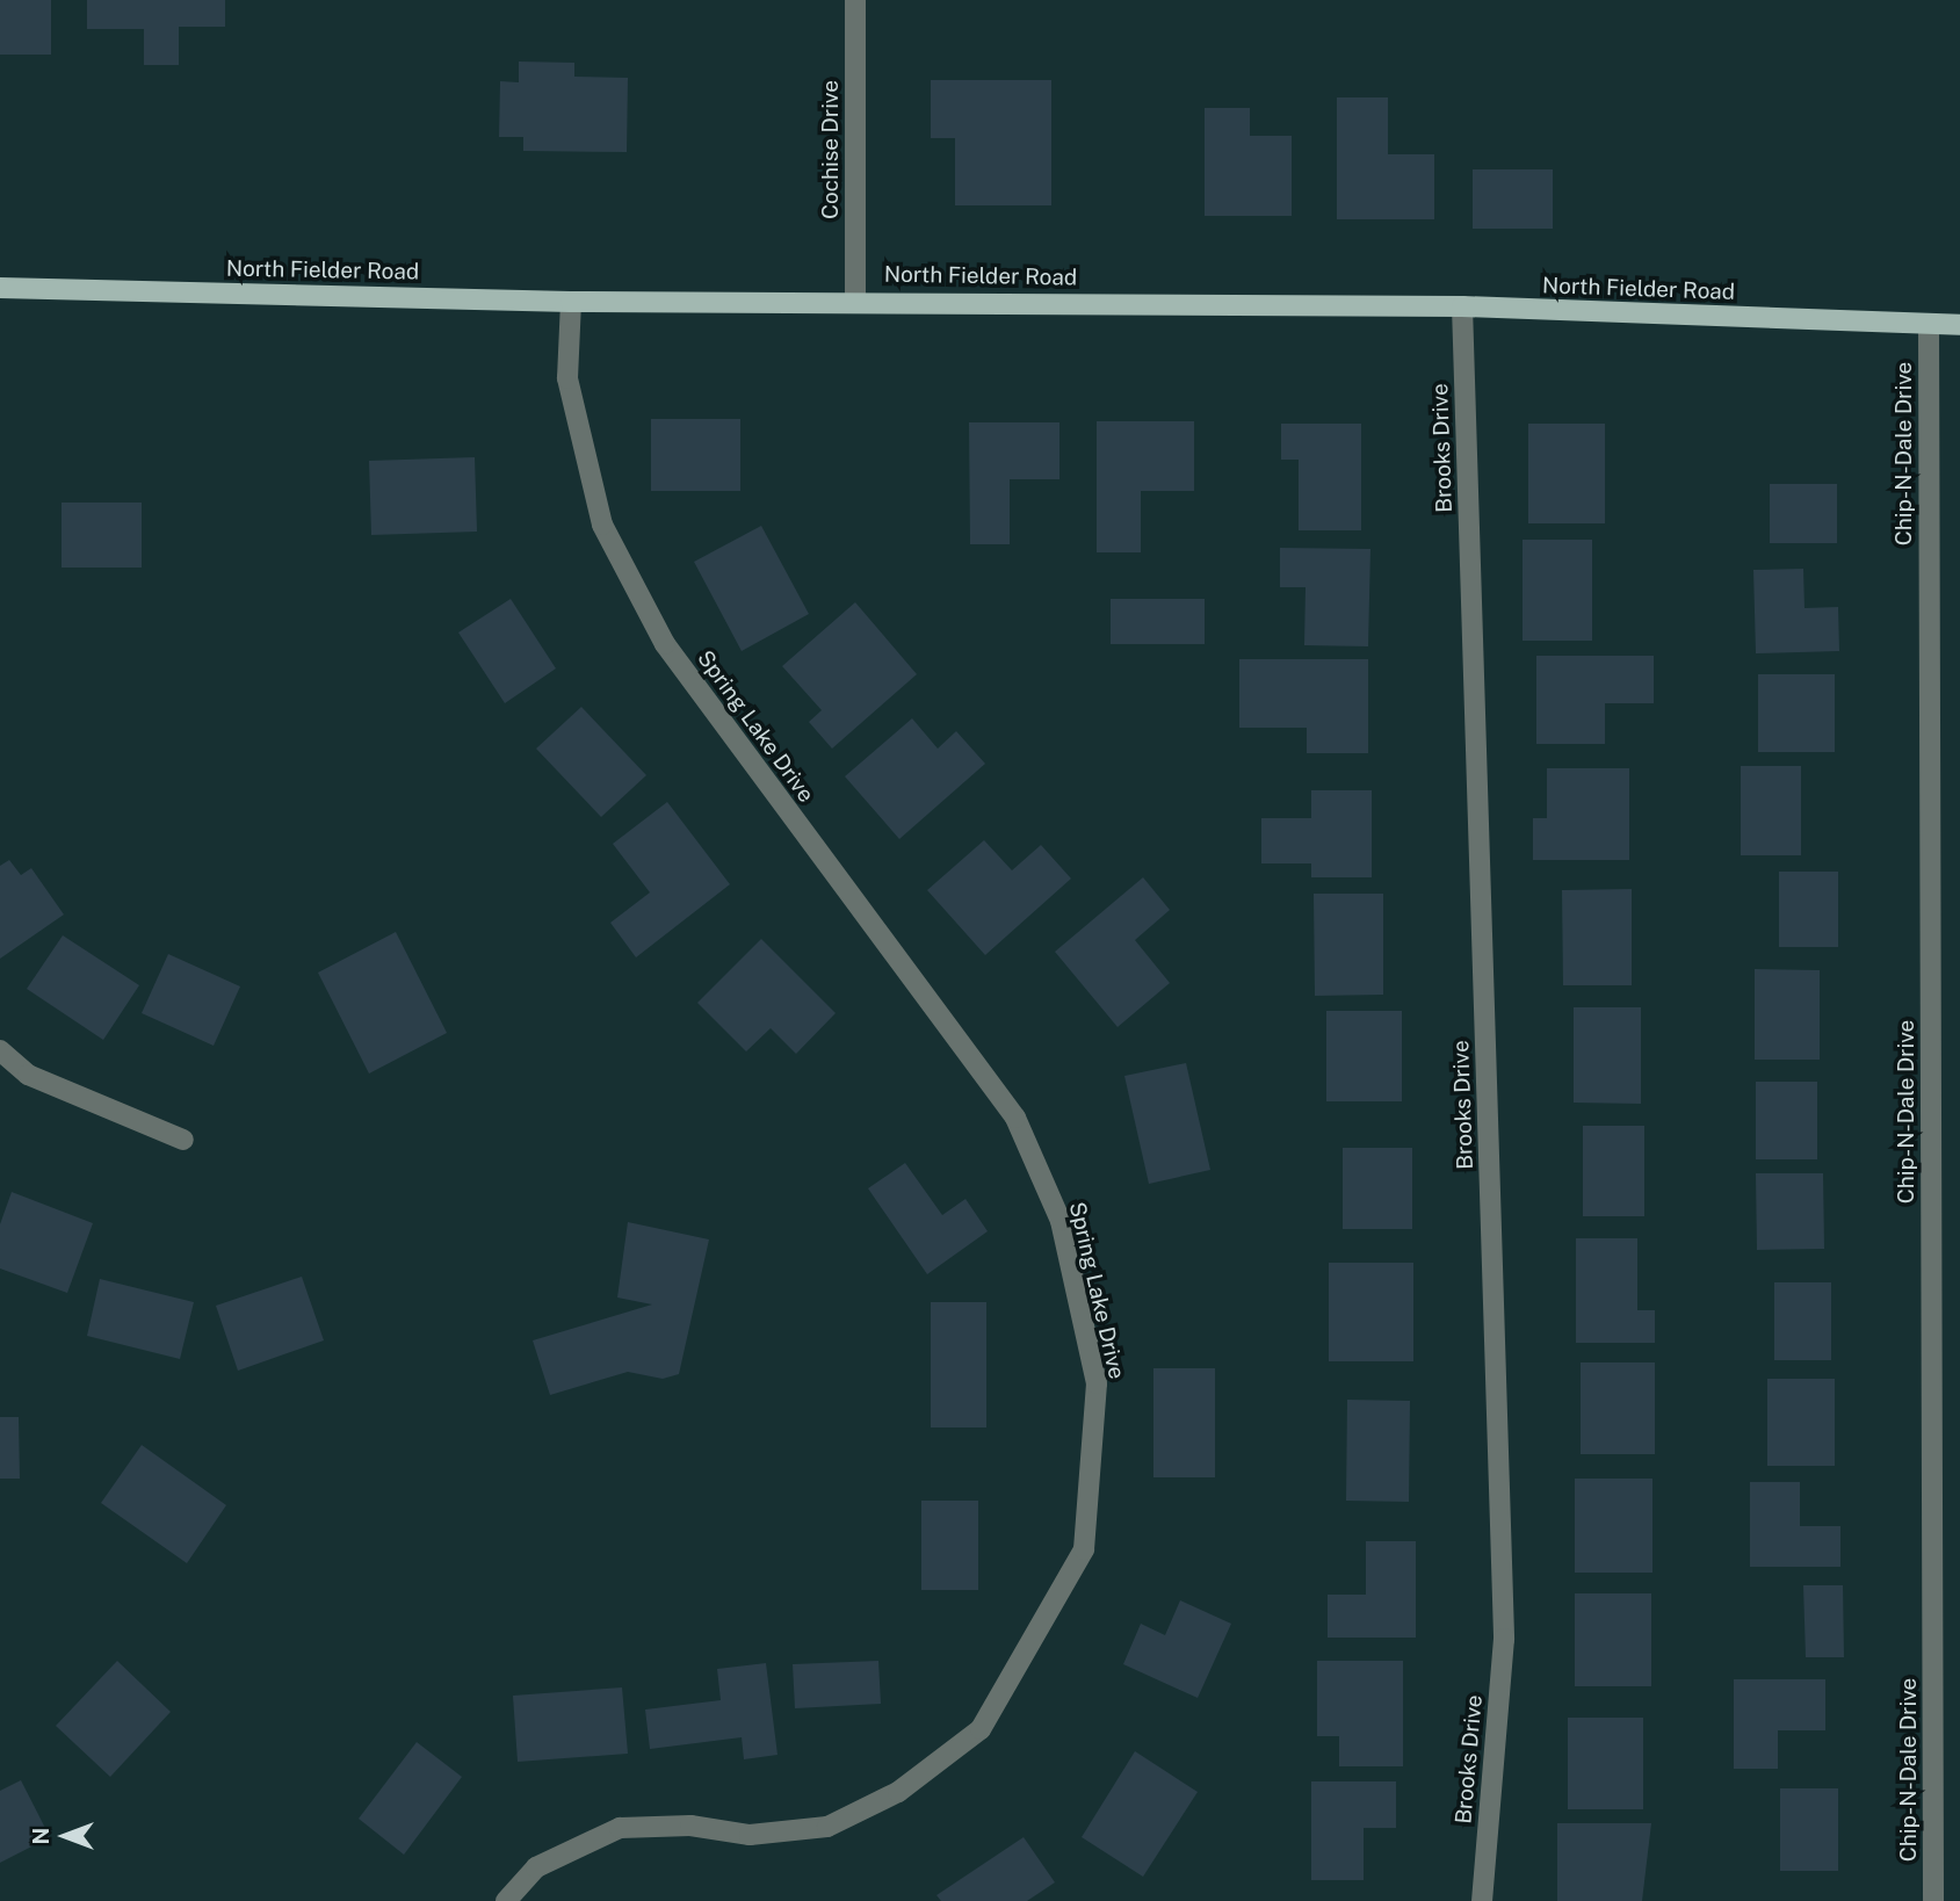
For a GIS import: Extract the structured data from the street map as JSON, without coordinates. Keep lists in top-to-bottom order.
{
  "streets": {
    "main road": ["North Fielder Road"],
    "street": [
      "Cochise Drive",
      "Brooks Drive",
      "Chip-N-Dale Drive",
      "Spring Lake Drive"
    ]
  },
  "crossings": [
    ["Cochise Drive", "North Fielder Road"],
    ["North Fielder Road", "Brooks Drive"],
    ["North Fielder Road", "Chip-N-Dale Drive"],
    ["North Fielder Road", "Spring Lake Drive"]
  ],
  "north": "left"
}
